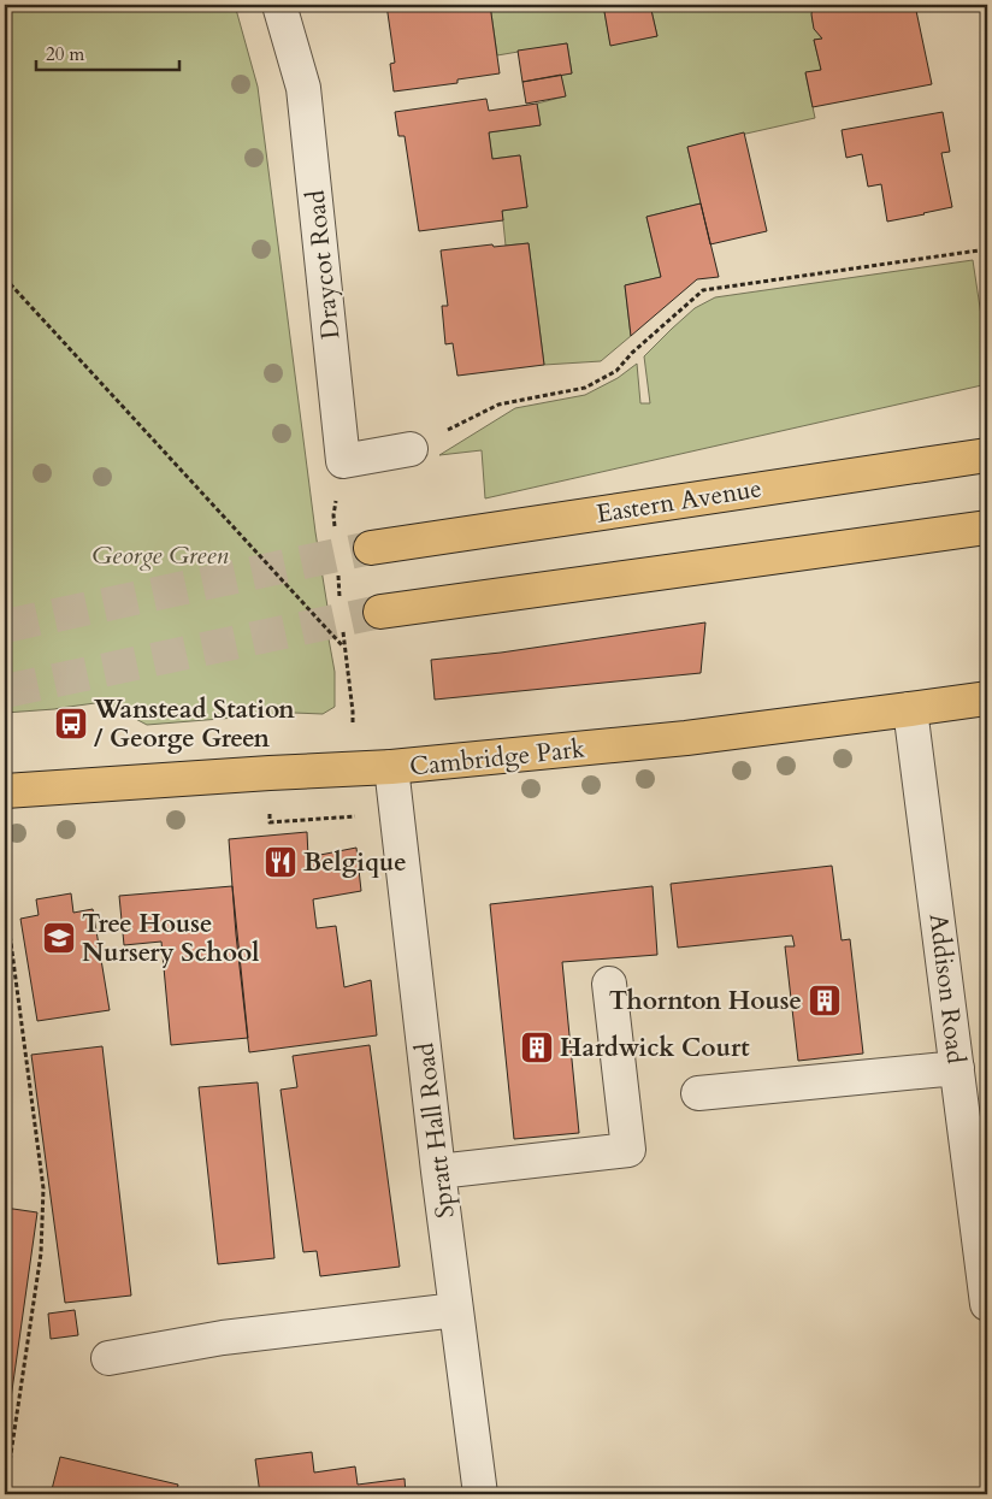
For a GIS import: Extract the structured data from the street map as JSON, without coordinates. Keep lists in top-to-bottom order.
{
  "streets": {
    "main road": ["Eastern Avenue", "Cambridge Park"],
    "street": ["Draycot Road", "Addison Road", "Spratt Hall Road"]
  },
  "crossings": [
    ["Cambridge Park", "Addison Road"],
    ["Cambridge Park", "Spratt Hall Road"]
  ],
  "parks": ["George Green"],
  "places": {
    "bus stop": ["Wanstead Station / George Green"],
    "restaurant": ["Belgique"],
    "school or university": ["Tree House Nursery School"],
    "building": ["Thornton House", "Hardwick Court"]
  },
  "scale_bar": "20 m"
}
